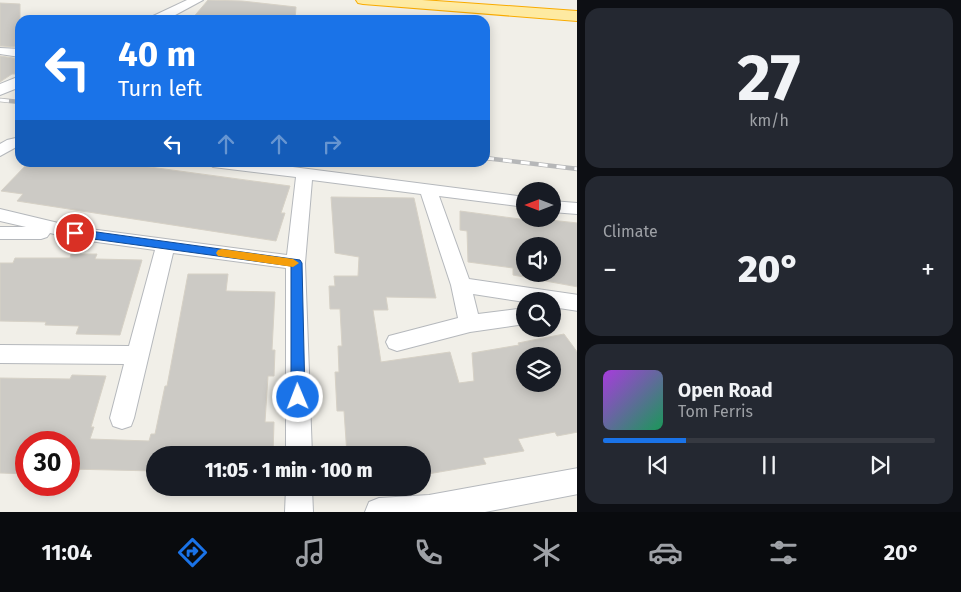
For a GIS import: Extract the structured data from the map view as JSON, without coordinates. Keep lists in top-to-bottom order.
{
  "north": "left",
  "page": {
    "tile": [
      ["27", "km/h"],
      "Climate"
    ],
    "turn": ["40 m", "Turn left"],
    "heat": ["−", "20°", "+"],
    "song": ["Open Road", "Tom Ferris"],
    "limit": "30",
    "trip": "11:05 · 1 min · 100 m",
    "tabs": ["11:04", "20°"]
  }
}
